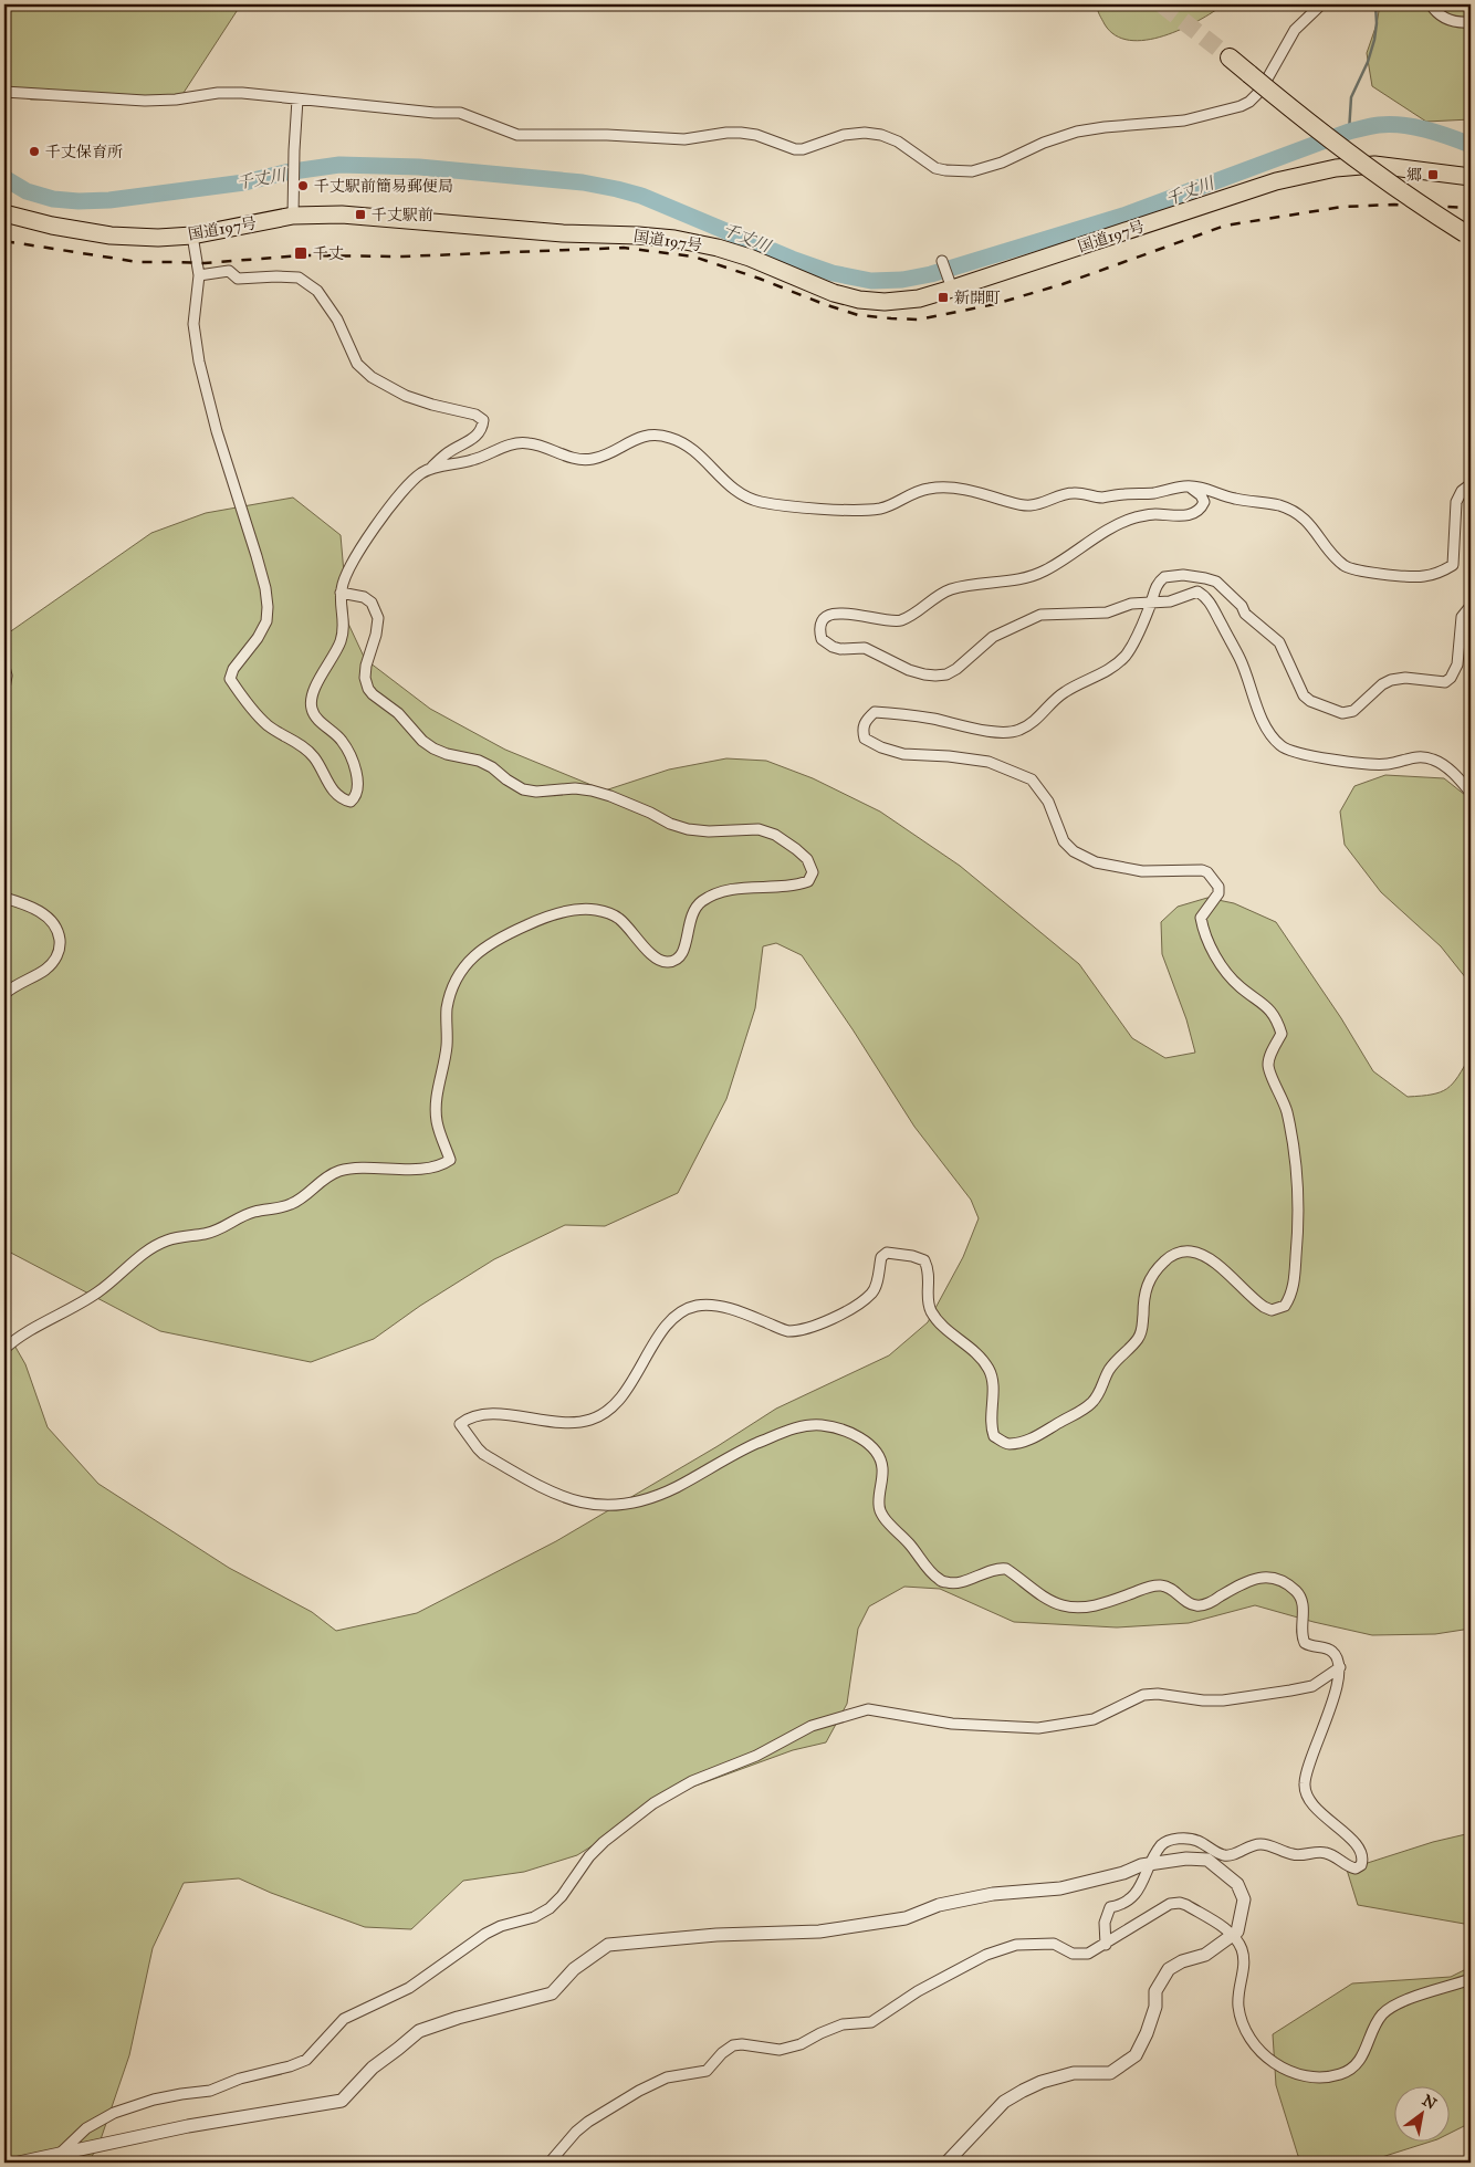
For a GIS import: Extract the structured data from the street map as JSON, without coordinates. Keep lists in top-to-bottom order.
{
  "streets": {
    "highway": ["国道197号"]
  },
  "water": ["千丈川"],
  "places": {
    "other": ["千丈保育所", "千丈駅前簡易郵便局"],
    "transit": [
      "郷",
      "千丈駅前",
      "千丈",
      "新開町"
    ]
  },
  "north": "top right"
}
